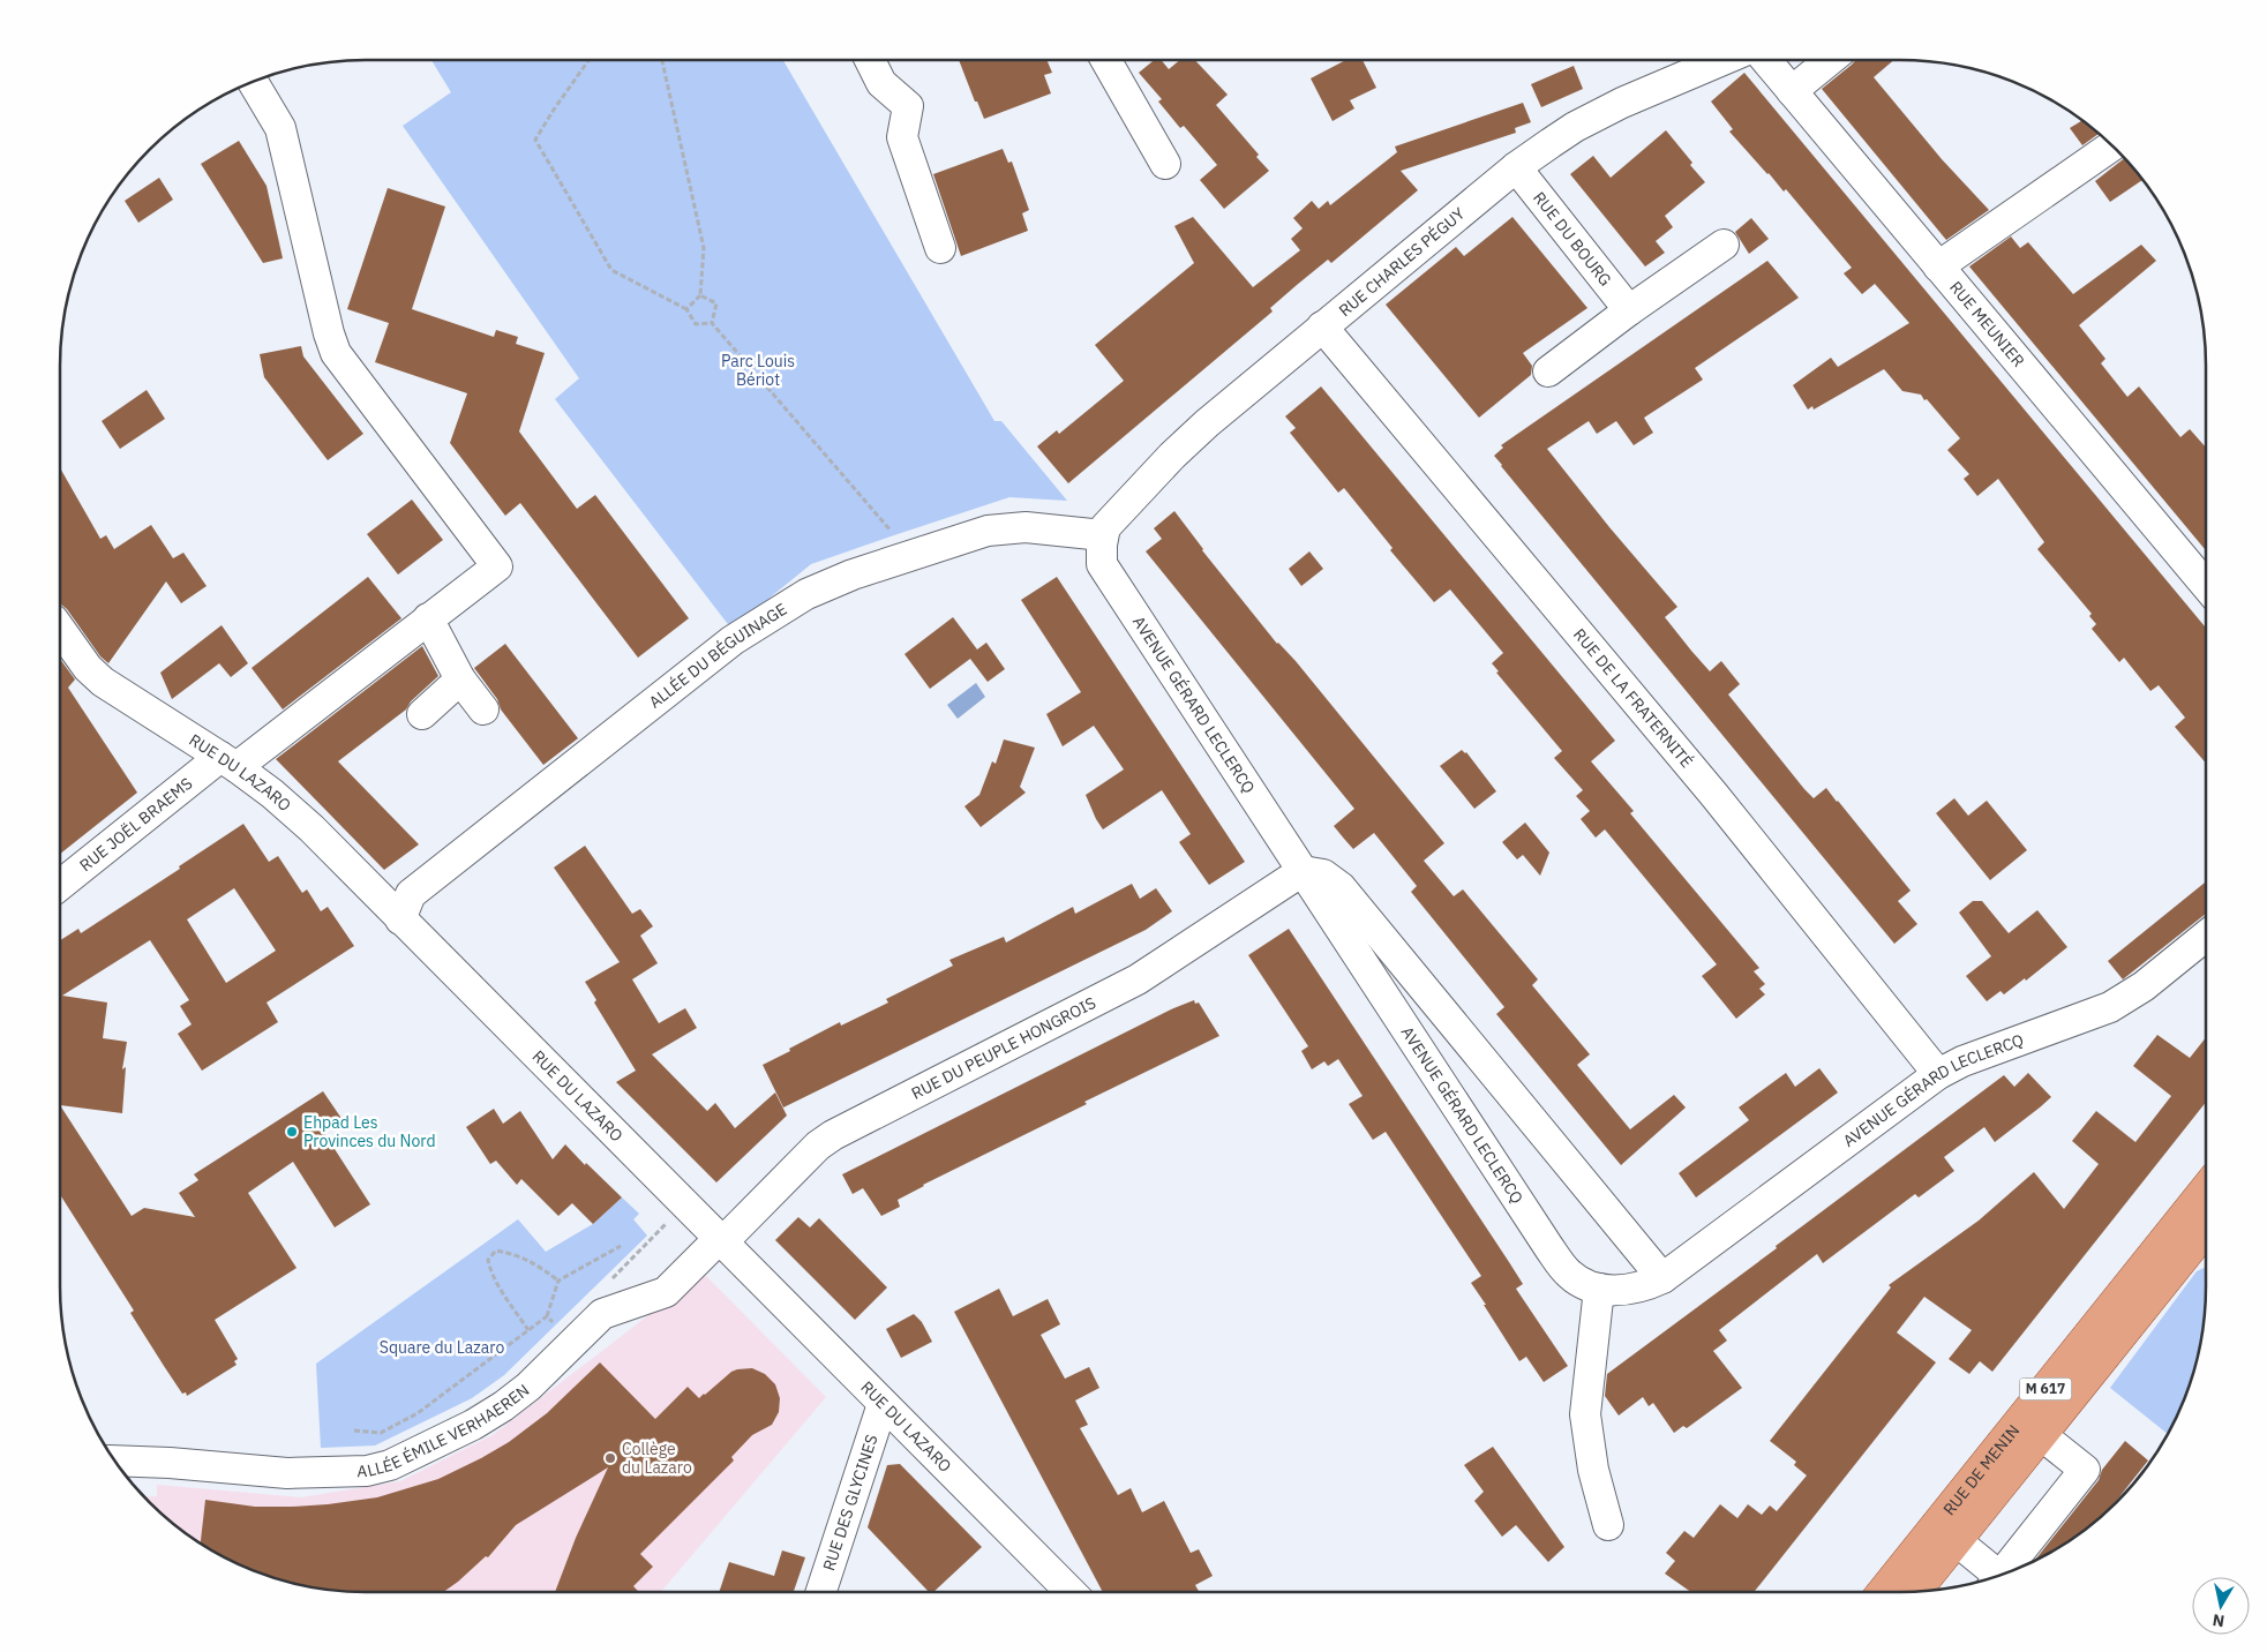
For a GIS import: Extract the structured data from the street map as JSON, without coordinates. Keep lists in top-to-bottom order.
{
  "streets": {
    "main road": ["M 617", "RUE DE MENIN"],
    "street": [
      "RUE DU BOURG",
      "RUE CHARLES PÉGUY",
      "RUE MEUNIER",
      "ALLÉE DU BÉGUINAGE",
      "RUE DE LA FRATERNITÉ",
      "AVENUE GÉRARD LECLERCQ",
      "RUE DU LAZARO",
      "RUE JOËL BRAEMS",
      "RUE DU PEUPLE HONGROIS",
      "ALLÉE ÉMILE VERHAEREN",
      "RUE DES GLYCINES"
    ]
  },
  "crossings": [
    ["RUE DU BOURG", "RUE CHARLES PÉGUY"],
    ["RUE CHARLES PÉGUY", "ALLÉE DU BÉGUINAGE"],
    ["RUE CHARLES PÉGUY", "RUE DE LA FRATERNITÉ"],
    ["RUE CHARLES PÉGUY", "AVENUE GÉRARD LECLERCQ"],
    ["ALLÉE DU BÉGUINAGE", "AVENUE GÉRARD LECLERCQ"],
    ["ALLÉE DU BÉGUINAGE", "RUE DU LAZARO"],
    ["RUE DE LA FRATERNITÉ", "AVENUE GÉRARD LECLERCQ"],
    ["AVENUE GÉRARD LECLERCQ", "RUE DU PEUPLE HONGROIS"],
    ["RUE DU LAZARO", "RUE JOËL BRAEMS"],
    ["RUE DU LAZARO", "RUE DU PEUPLE HONGROIS"],
    ["RUE DU LAZARO", "ALLÉE ÉMILE VERHAEREN"],
    ["RUE DU LAZARO", "RUE DES GLYCINES"],
    ["RUE DU PEUPLE HONGROIS", "ALLÉE ÉMILE VERHAEREN"]
  ],
  "parks": ["Parc Louis Bériot", "Square du Lazaro"],
  "places": ["Ehpad Les Provinces du Nord", "Collège du Lazaro"],
  "north": "bottom"
}
